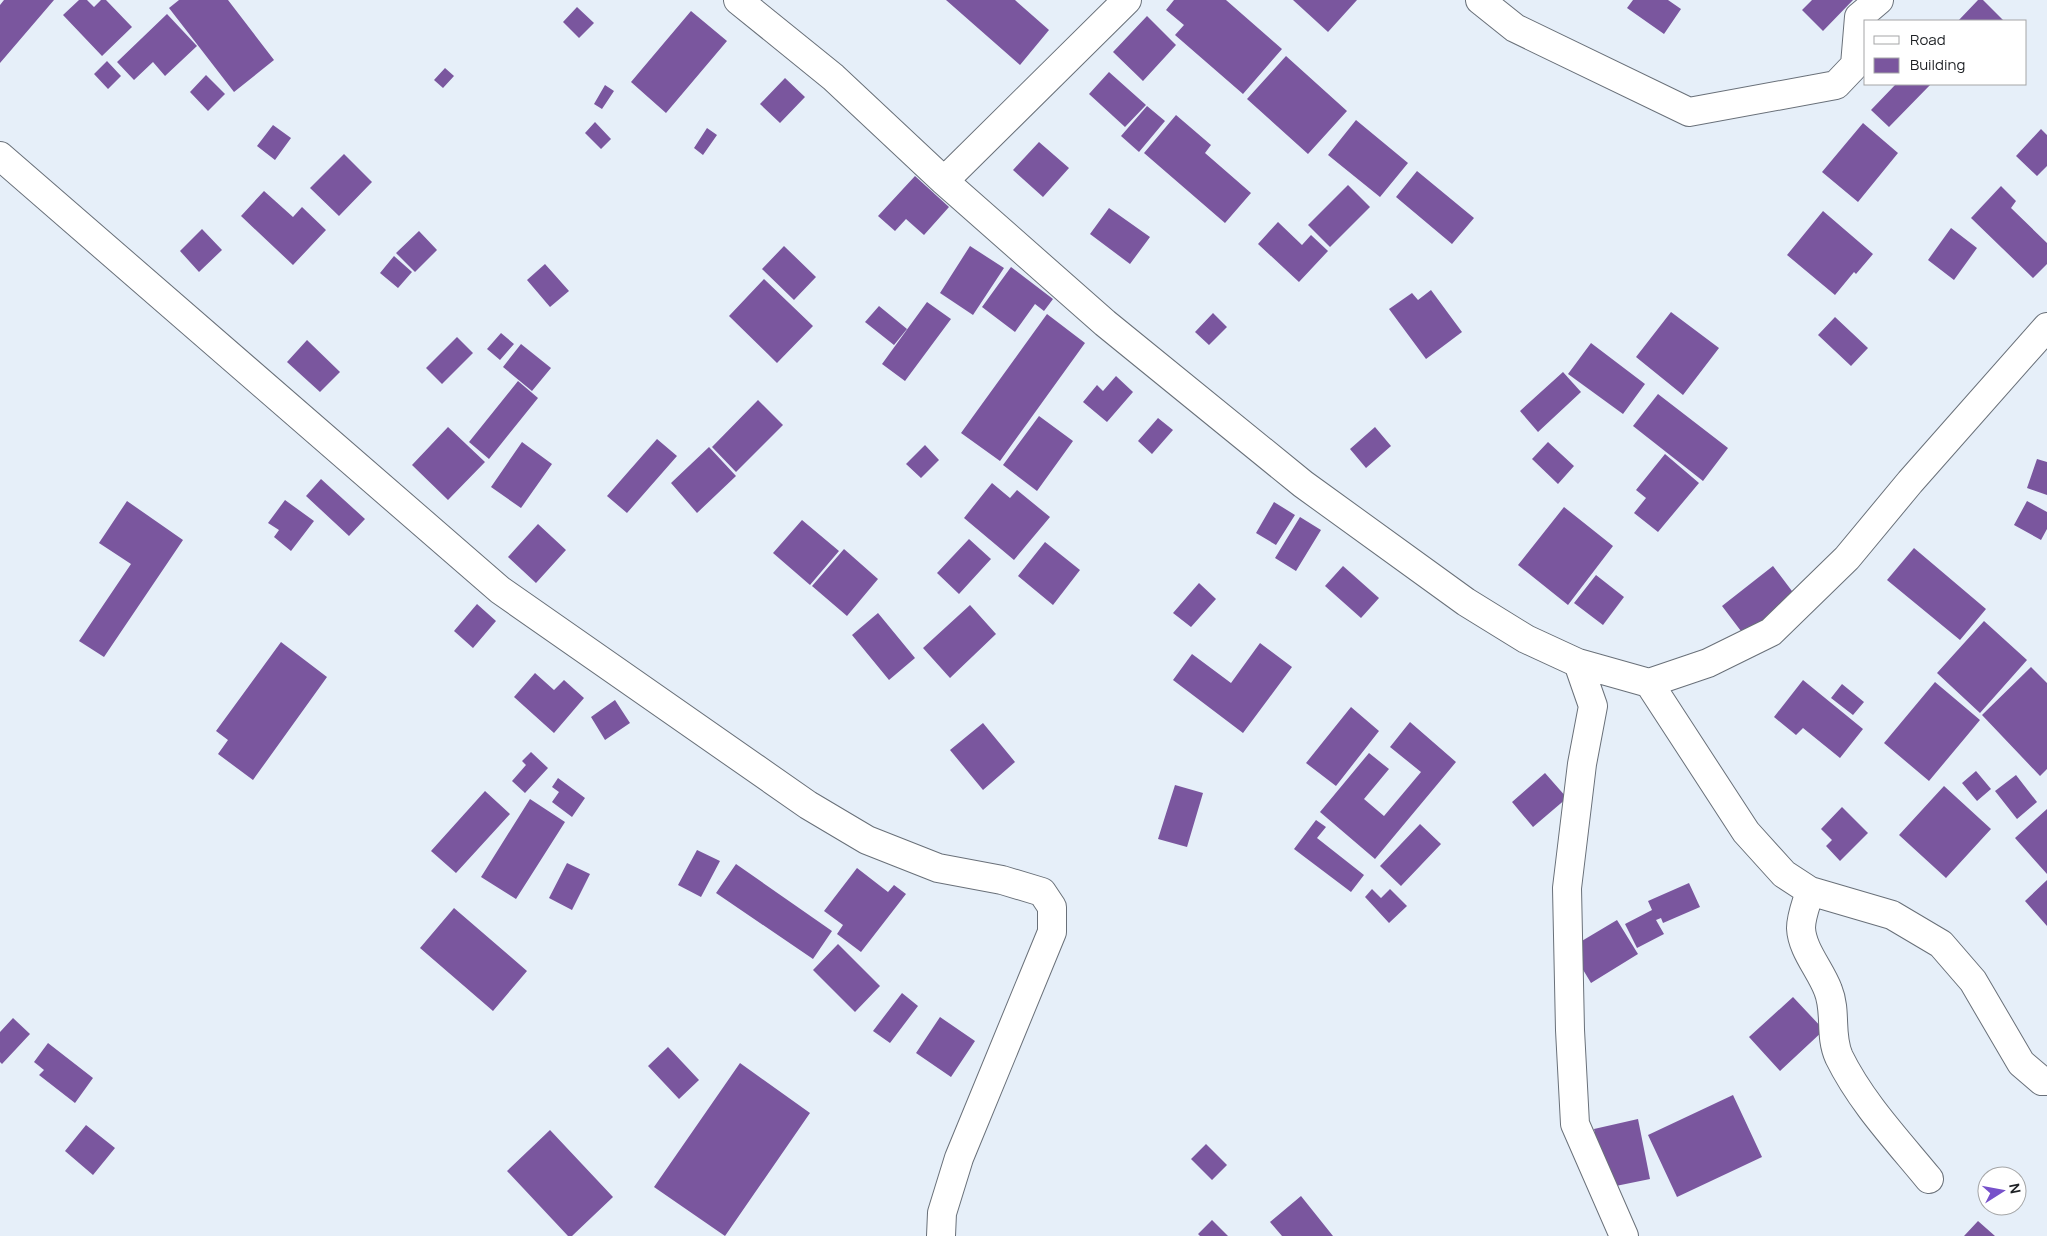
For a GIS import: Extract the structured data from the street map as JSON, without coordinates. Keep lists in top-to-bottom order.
{
  "legend": ["Road", "Building"],
  "north": "right"
}
